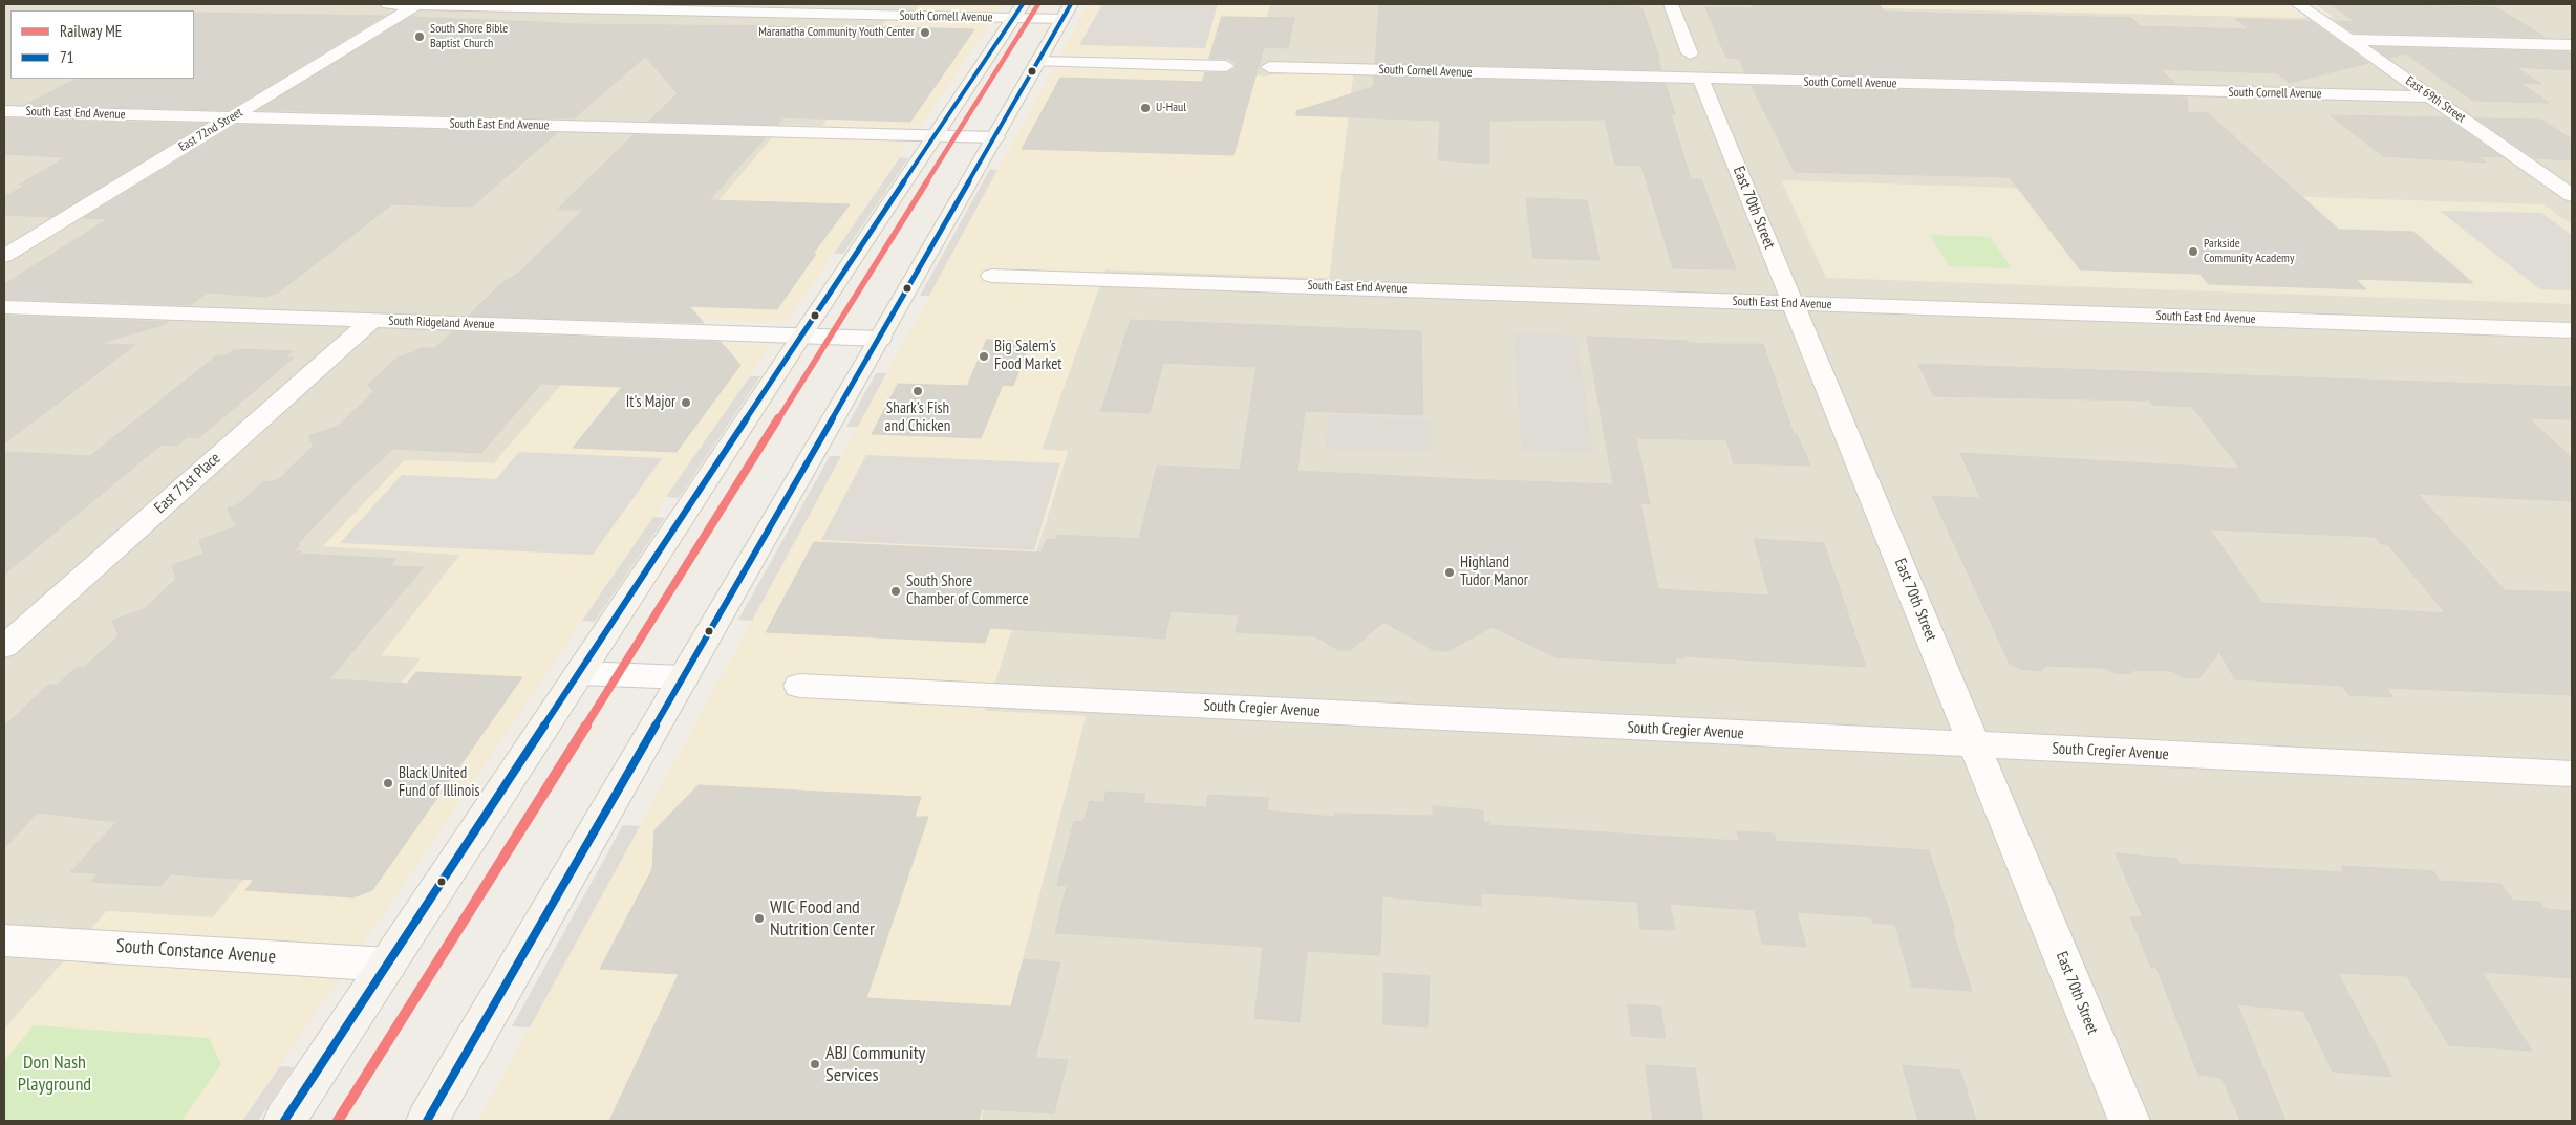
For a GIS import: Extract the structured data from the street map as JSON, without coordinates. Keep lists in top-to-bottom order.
{
  "streets": {
    "street": [
      "South Cornell Avenue",
      "East 69th Street",
      "South East End Avenue",
      "East 72nd Street",
      "East 70th Street",
      "South Ridgeland Avenue",
      "East 71st Place",
      "South Cregier Avenue",
      "South Constance Avenue"
    ]
  },
  "crossings": [
    ["South Cornell Avenue", "East 69th Street"],
    ["South Cornell Avenue", "East 72nd Street"],
    ["South Cornell Avenue", "East 70th Street"],
    ["South East End Avenue", "East 72nd Street"],
    ["South East End Avenue", "East 70th Street"],
    ["East 70th Street", "South Cregier Avenue"],
    ["South Ridgeland Avenue", "East 71st Place"]
  ],
  "parks": ["Don Nash Playground"],
  "places": [
    "Maranatha Community Youth Center",
    "South Shore Bible Baptist Church",
    "U-Haul",
    "Parkside Community Academy",
    "Big Salem's Food Market",
    "Shark's Fish and Chicken",
    "It's Major",
    "Highland Tudor Manor",
    "South Shore Chamber of Commerce",
    "Black United Fund of Illinois",
    "WIC Food and Nutrition Center",
    "ABJ Community Services"
  ],
  "lines": ["rail line ME", "transit line 71"],
  "legend": ["Railway ME", "71"]
}
